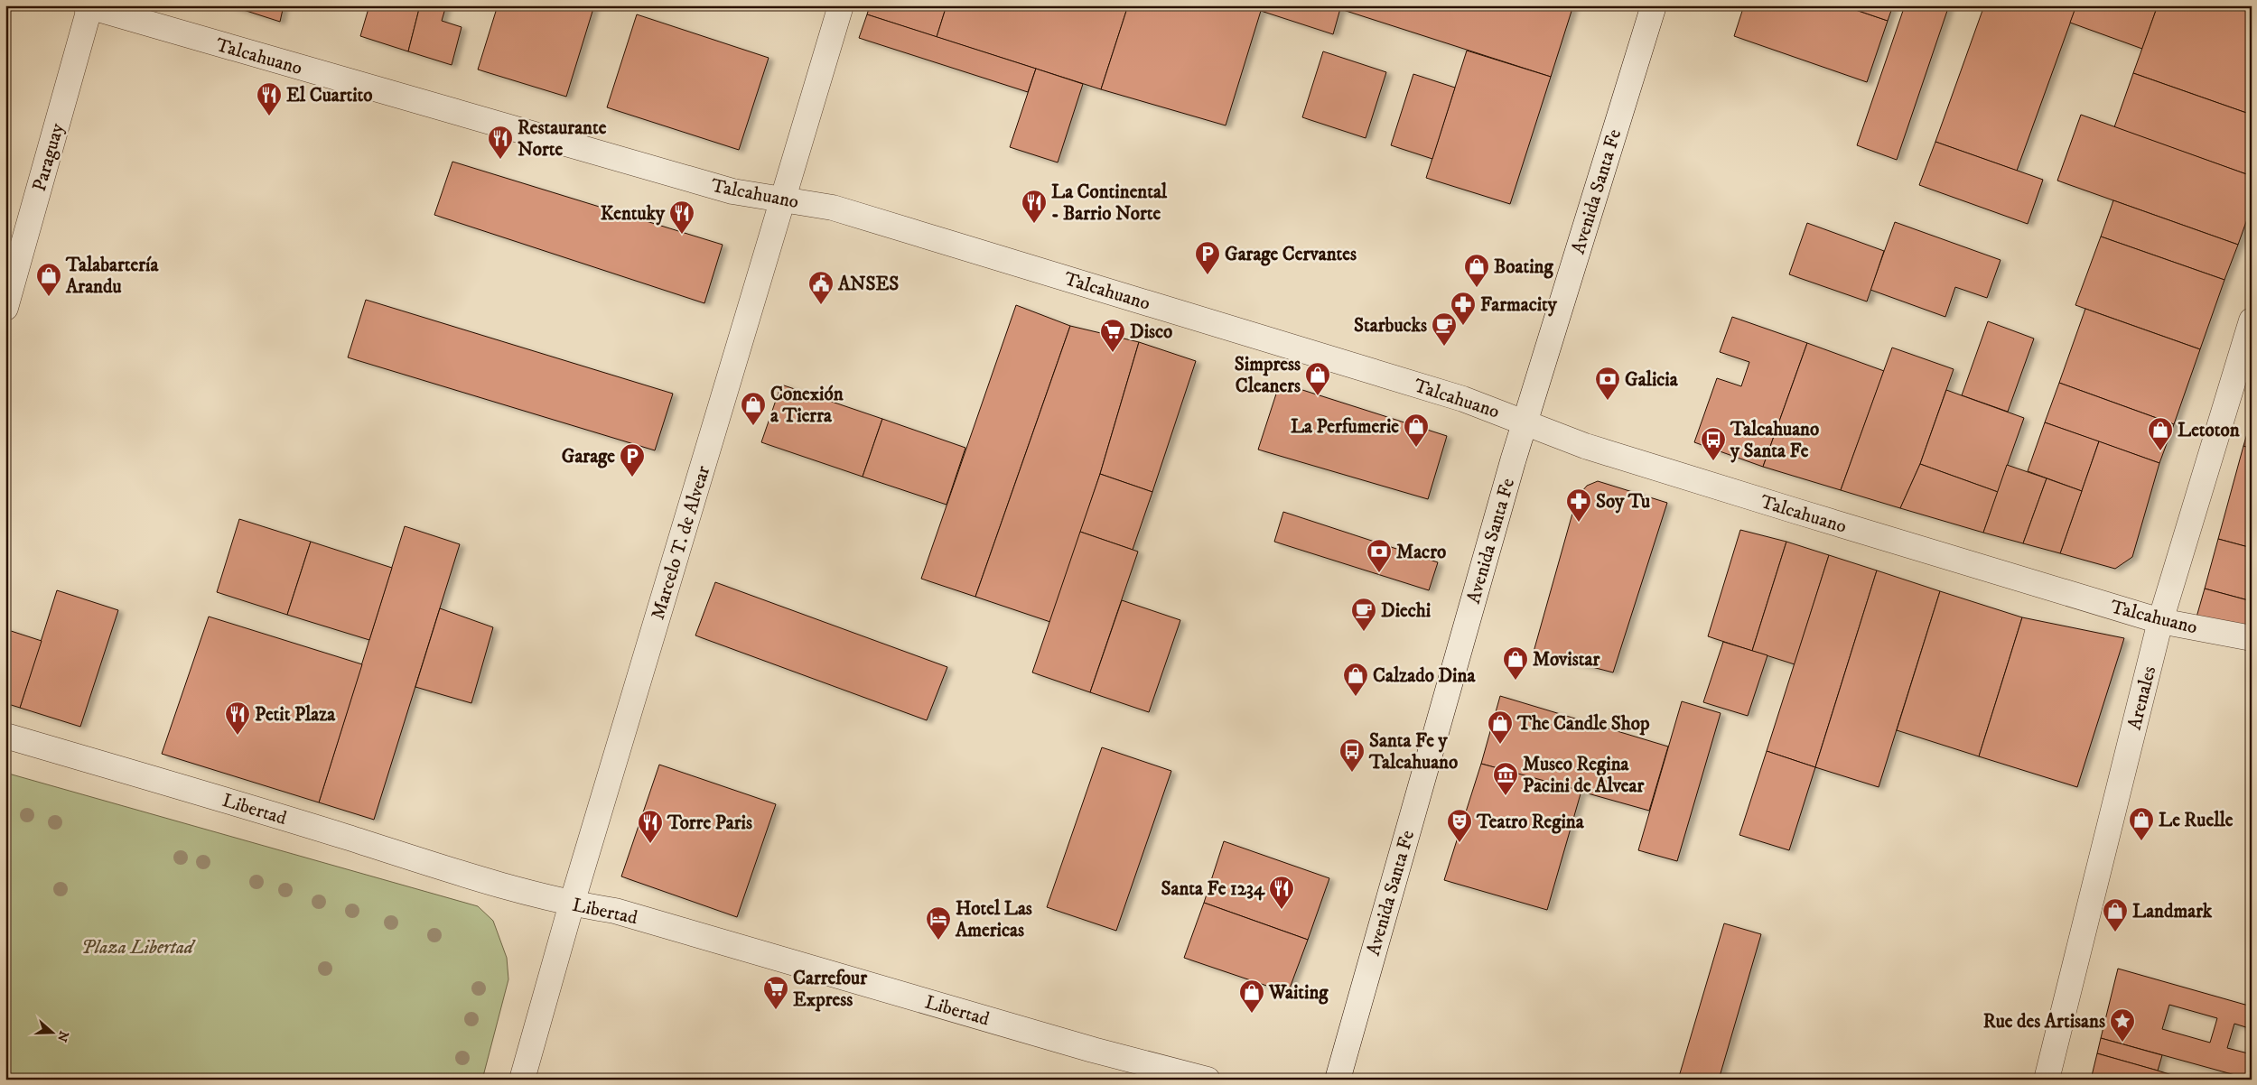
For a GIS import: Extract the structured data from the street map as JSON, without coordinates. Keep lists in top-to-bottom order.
{
  "streets": {
    "street": [
      "Talcahuano",
      "Paraguay",
      "Avenida Santa Fe",
      "Marcelo T. de Alvear",
      "Arenales",
      "Libertad"
    ]
  },
  "crossings": [
    ["Talcahuano", "Paraguay"],
    ["Talcahuano", "Avenida Santa Fe"],
    ["Talcahuano", "Marcelo T. de Alvear"],
    ["Talcahuano", "Arenales"],
    ["Marcelo T. de Alvear", "Libertad"]
  ],
  "parks": ["Plaza Libertad"],
  "places": {
    "restaurant": [
      "El Cuartito",
      "Restaurante Norte",
      "La Continental - Barrio Norte",
      "Kentuky",
      "Petit Plaza",
      "Torre Paris",
      "Santa Fe 1234"
    ],
    "parking": ["Garage Cervantes", "Garage"],
    "shop": [
      "Boating",
      "Talabartería Arandu",
      "Simpress Cleaners",
      "Conexión a Tierra",
      "La Perfumerie",
      "Letoton",
      "Movistar",
      "Calzado Dina",
      "The Candle Shop",
      "Le Ruelle",
      "Landmark",
      "Waiting"
    ],
    "public building": ["ANSES"],
    "pharmacy": ["Farmacity", "Soy Tu"],
    "cafe": ["Starbucks", "Diechi"],
    "supermarket": ["Disco", "Carrefour Express"],
    "bank": ["Galicia", "Macro"],
    "bus stop": ["Talcahuano y Santa Fe", "Santa Fe y Talcahuano"],
    "museum": ["Museo Regina Pacini de Alvear"],
    "theatre": ["Teatro Regina"],
    "hotel": ["Hotel Las Americas"],
    "place": ["Rue des Artisans"]
  },
  "north": "right"
}
